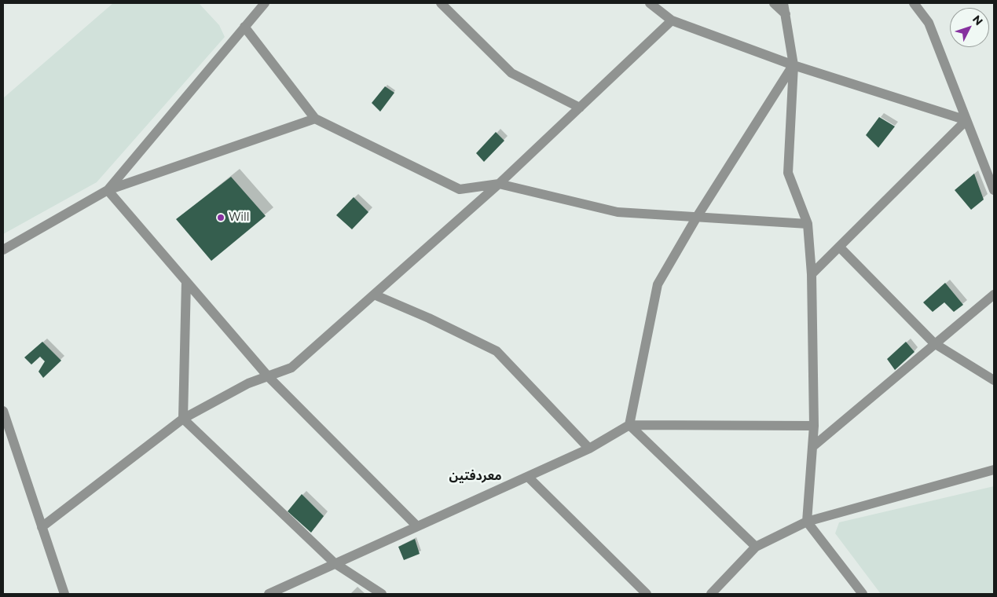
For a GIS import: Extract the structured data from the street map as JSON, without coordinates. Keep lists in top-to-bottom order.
{
  "districts": ["معردفتين"],
  "places": ["Will"],
  "north": "top right"
}
